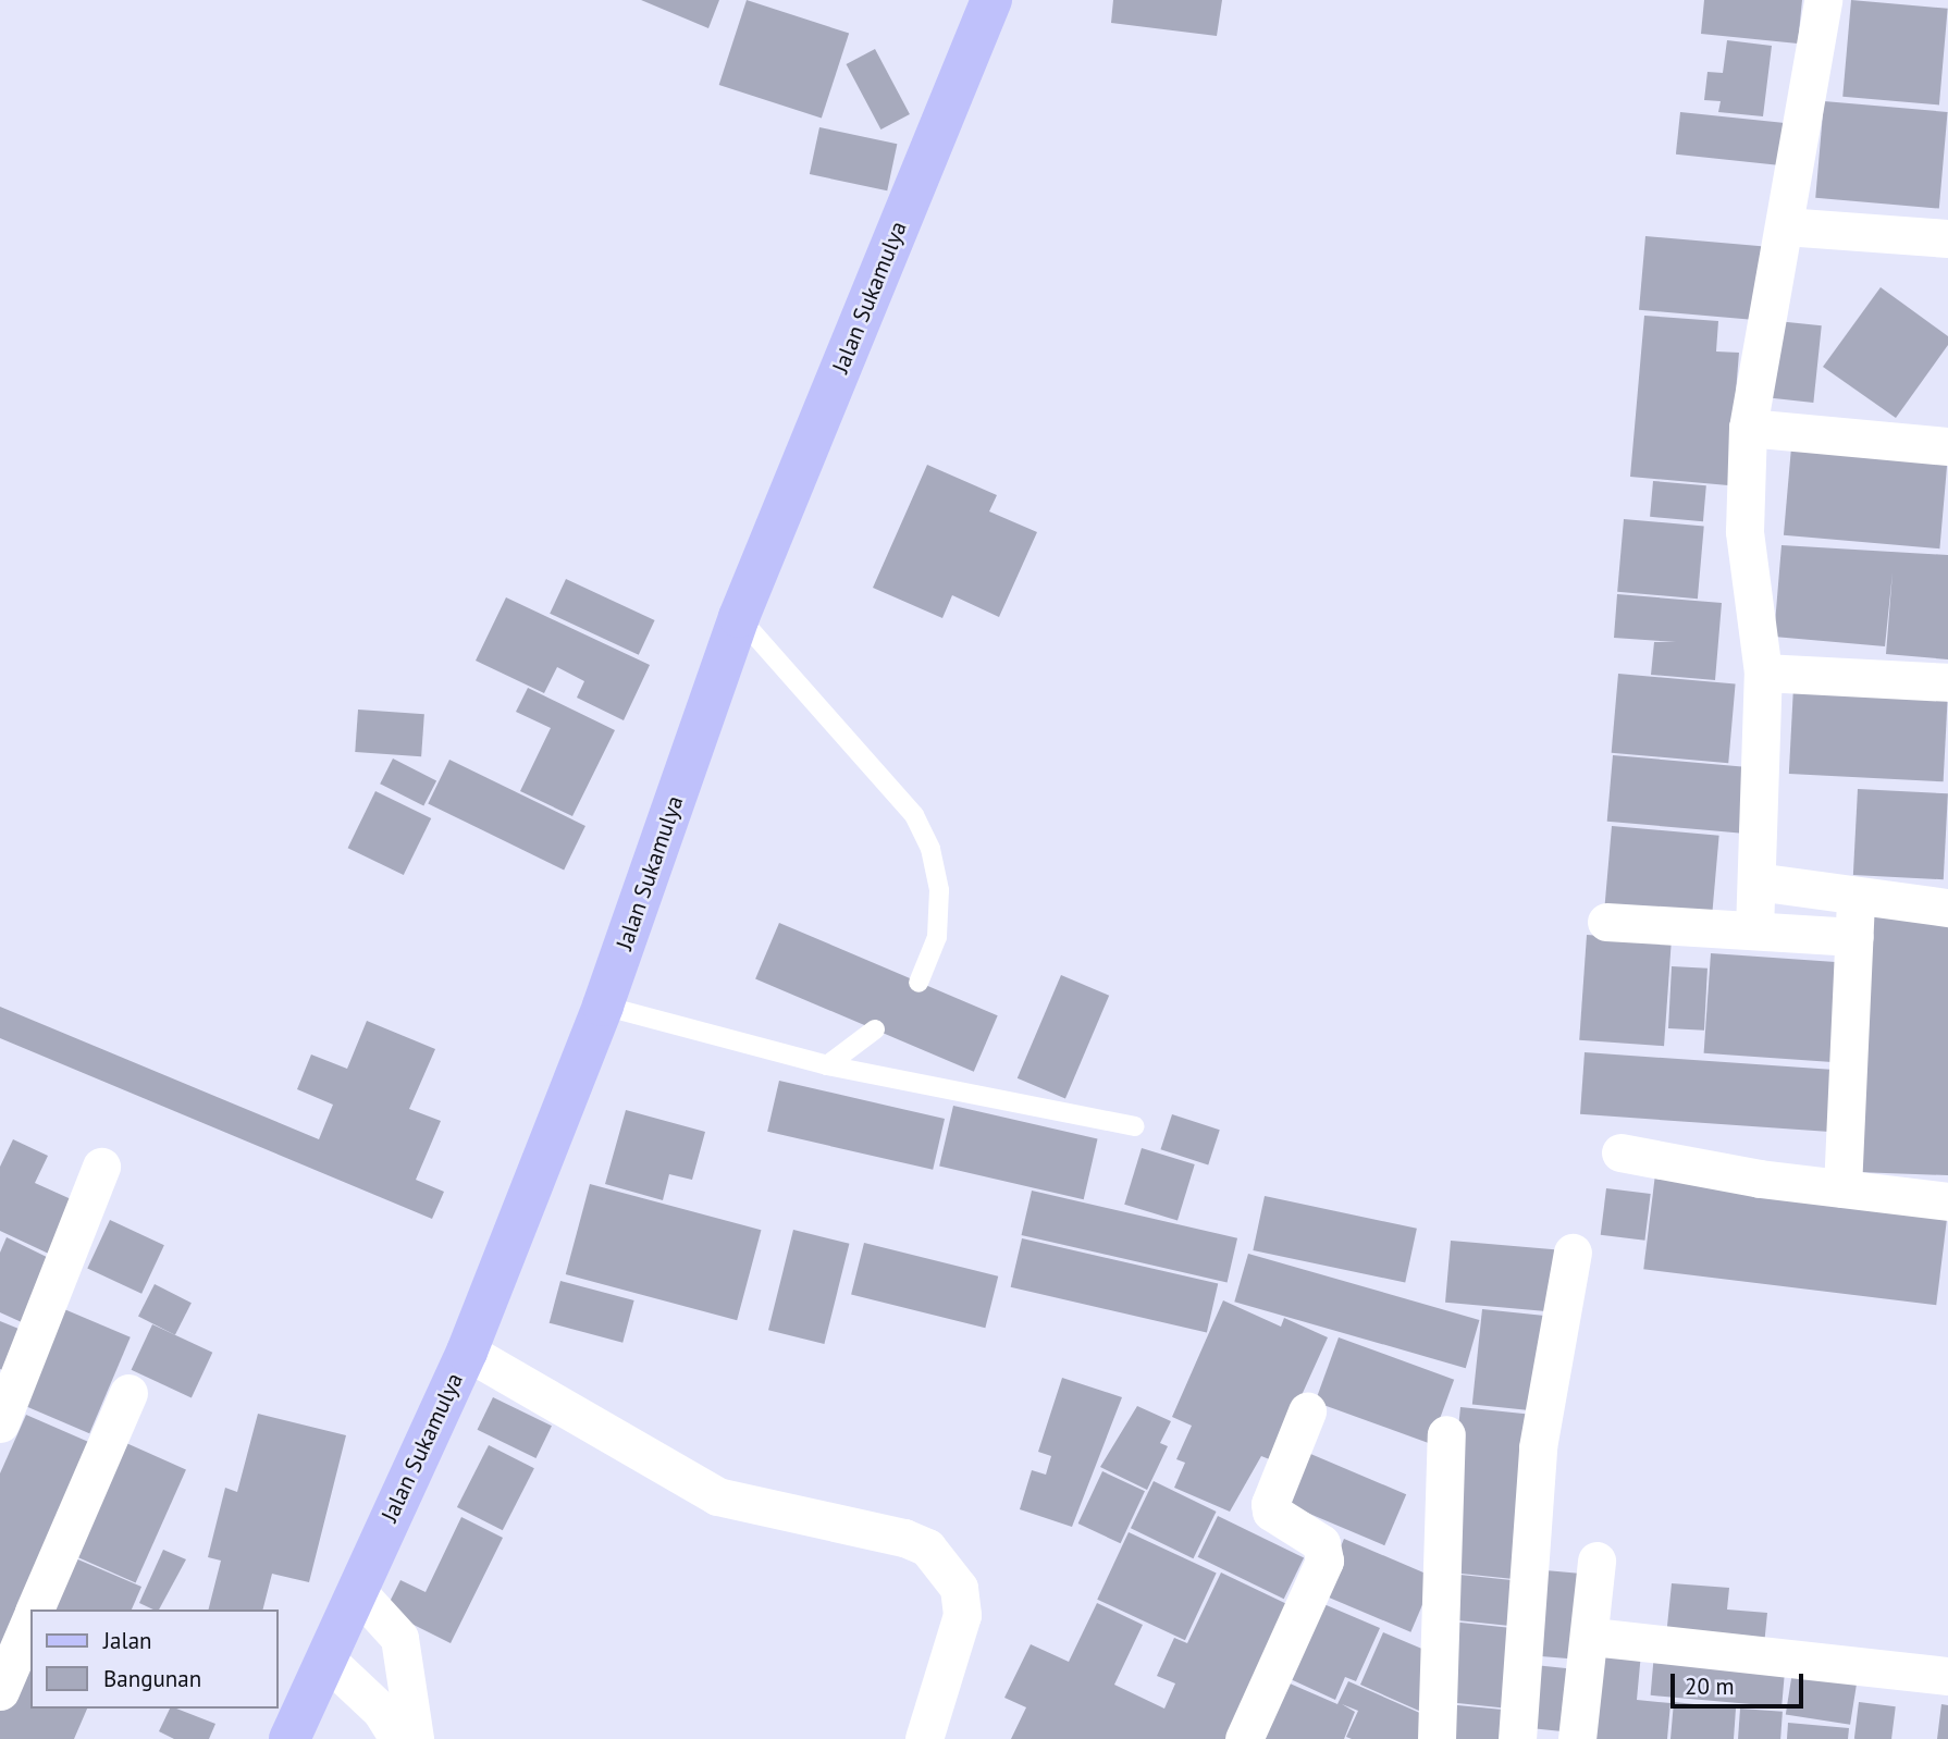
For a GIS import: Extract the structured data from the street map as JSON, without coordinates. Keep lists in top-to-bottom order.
{
  "streets": {
    "main road": ["Jalan Sukamulya"]
  },
  "legend": ["Jalan", "Bangunan"],
  "scale_bar": "20 m"
}
